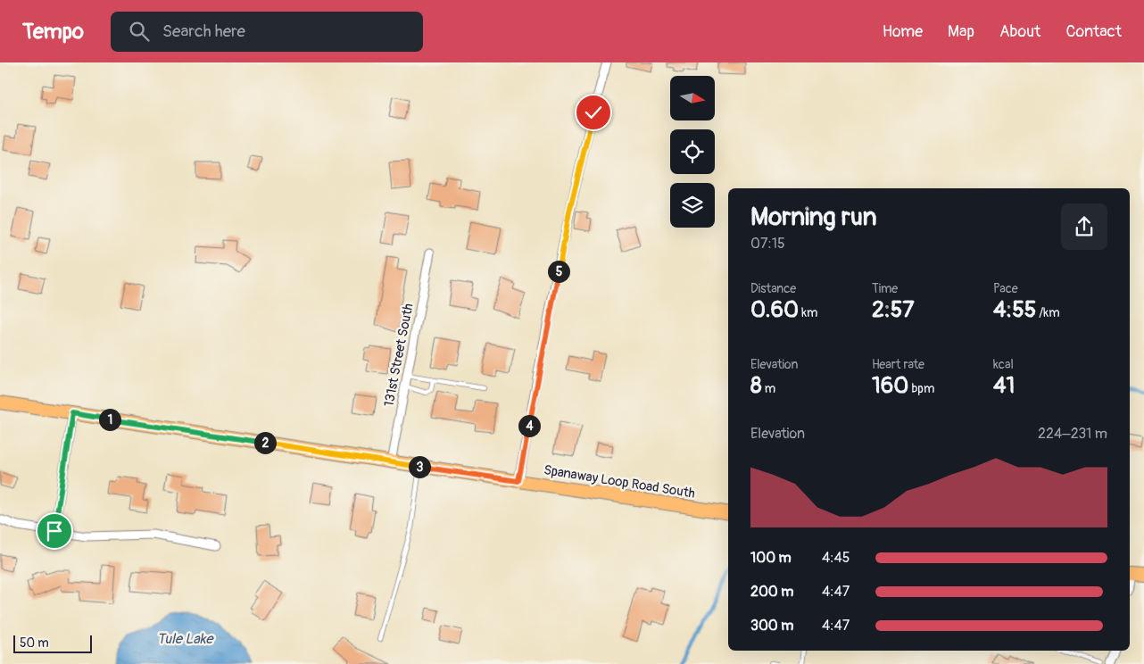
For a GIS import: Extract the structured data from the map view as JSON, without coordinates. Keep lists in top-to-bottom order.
{
  "streets": {
    "main road": ["Spanaway Loop Road South"],
    "street": ["131st Street South"]
  },
  "crossings": [
    ["131st Street South", "Spanaway Loop Road South"]
  ],
  "water": ["Tule Lake"],
  "scale_bar": "50 m",
  "north": "right",
  "page": {
    "header": "Tempo",
    "search": "Search here",
    "nav": [
      "Home",
      "Map",
      "About",
      "Contact"
    ],
    "heading": ["Morning run", "07:15"],
    "pins": [
      "5",
      "1",
      "4",
      "2",
      "3"
    ],
    "stats": [
      ["Distance", "0.60 km"],
      ["Time", "2:57"],
      ["Pace", "4:55 /km"],
      ["Elevation", "8 m"],
      ["Heart rate", "160 bpm"],
      ["kcal", "41"]
    ],
    "chart": ["Elevation", "224–231 m"],
    "list": [
      {
        "name": "100 m",
        "note": "4:45"
      },
      {
        "name": "200 m",
        "note": "4:47"
      },
      {
        "name": "300 m",
        "note": "4:47"
      }
    ],
    "scale": "50 m"
  }
}
